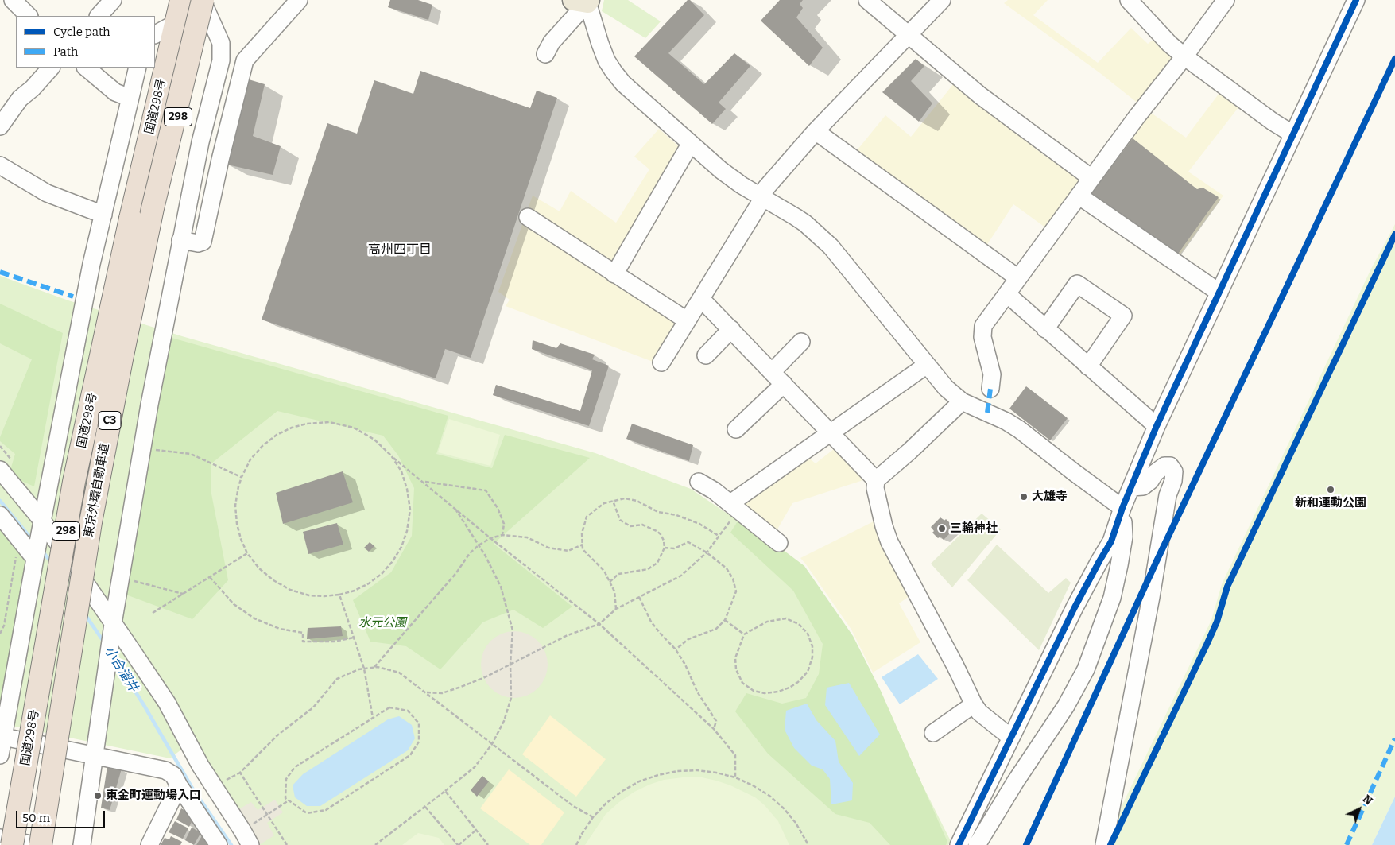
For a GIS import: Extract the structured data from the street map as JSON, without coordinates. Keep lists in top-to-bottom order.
{
  "streets": {
    "highway": [
      "国道298号",
      "298",
      "C3",
      "東京外環自動車道"
    ]
  },
  "crossings": [
    ["国道298号", "東京外環自動車道"]
  ],
  "districts": ["高州四丁目"],
  "water": ["小合溜井"],
  "parks": ["水元公園"],
  "places": [
    "新和運動公園",
    "大雄寺",
    "三輪神社",
    "東金町運動場入口"
  ],
  "legend": ["Cycle path", "Path"],
  "scale_bar": "50 m",
  "north": "top right"
}
